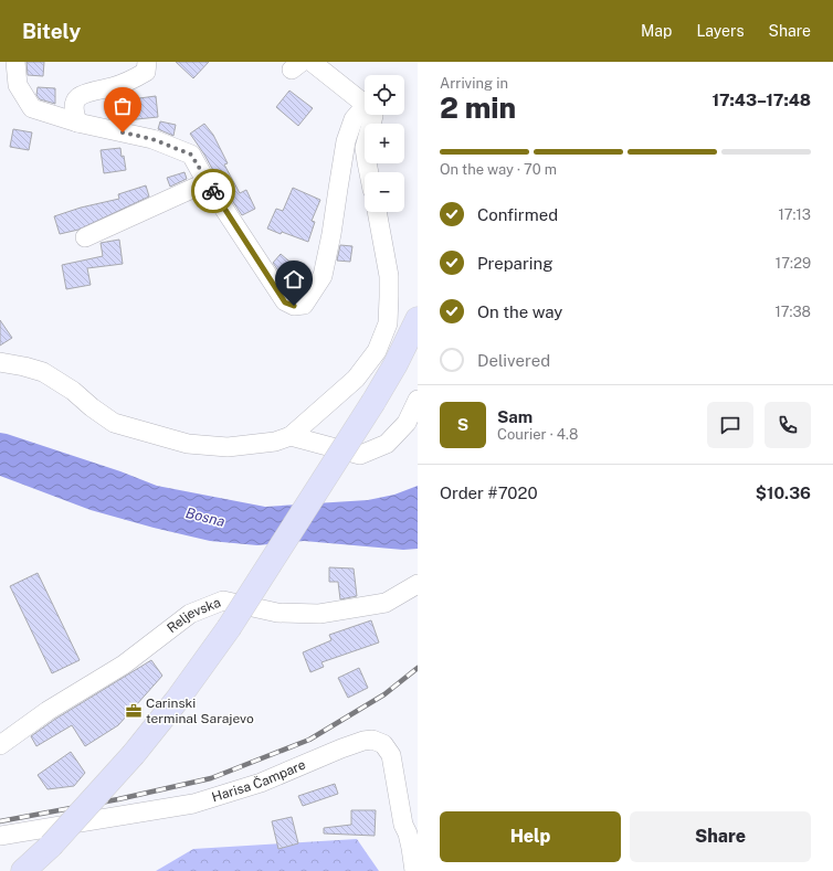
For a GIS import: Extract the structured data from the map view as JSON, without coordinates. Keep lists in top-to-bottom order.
{
  "streets": {
    "street": ["Reljevska", "Harisa Čampare"]
  },
  "water": ["Bosna"],
  "places": {
    "office": ["Carinski terminal Sarajevo"]
  },
  "page": {
    "header": "Bitely",
    "nav": ["Map", "Layers", "Share"],
    "heading": ["2 min", "Arriving in", "17:43–17:48"],
    "panel": [
      "Sam",
      "Courier · 4.8",
      "Order #7020",
      "$10.36"
    ],
    "map_buttons": ["+", "−"],
    "bar": "On the way · 70 m",
    "list": [
      ["Confirmed", "17:13"],
      ["Preparing", "17:29"],
      ["On the way", "17:38"],
      "Delivered"
    ],
    "round": "S",
    "buttons": ["Help", "Share"]
  }
}
